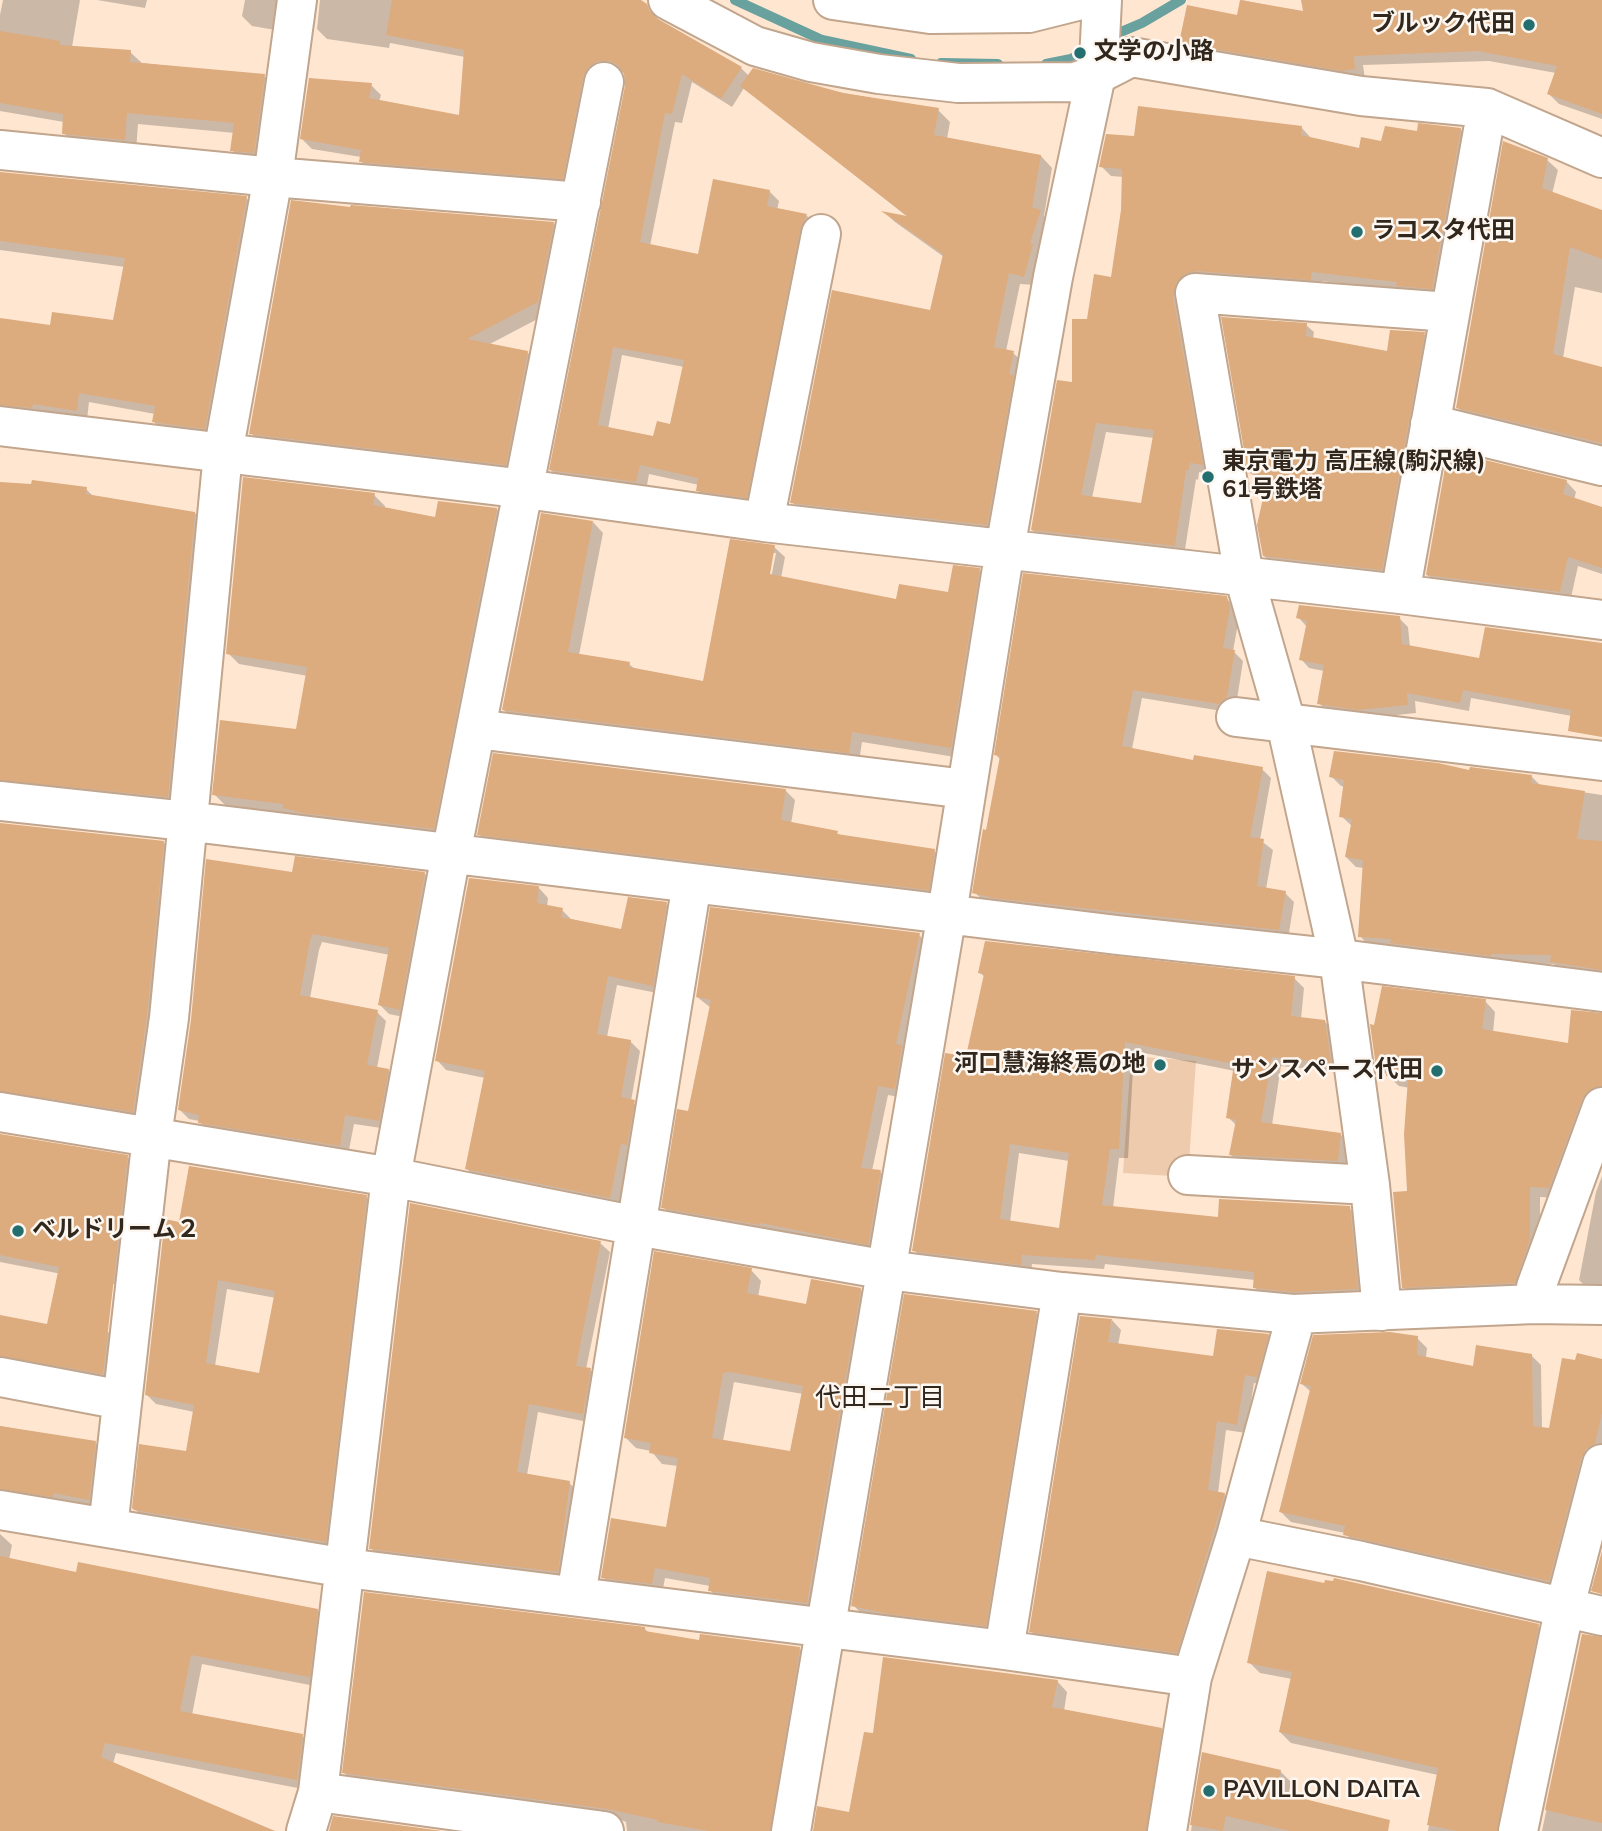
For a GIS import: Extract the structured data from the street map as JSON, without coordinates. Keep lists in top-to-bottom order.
{
  "districts": ["代田二丁目"],
  "places": [
    "ブルック代田",
    "文学の小路",
    "ラコスタ代田",
    "東京電力 高圧線(駒沢線) 61号鉄塔",
    "河口慧海終焉の地",
    "サンスペース代田",
    "ベルドリーム２",
    "PAVILLON DAITA"
  ]
}
